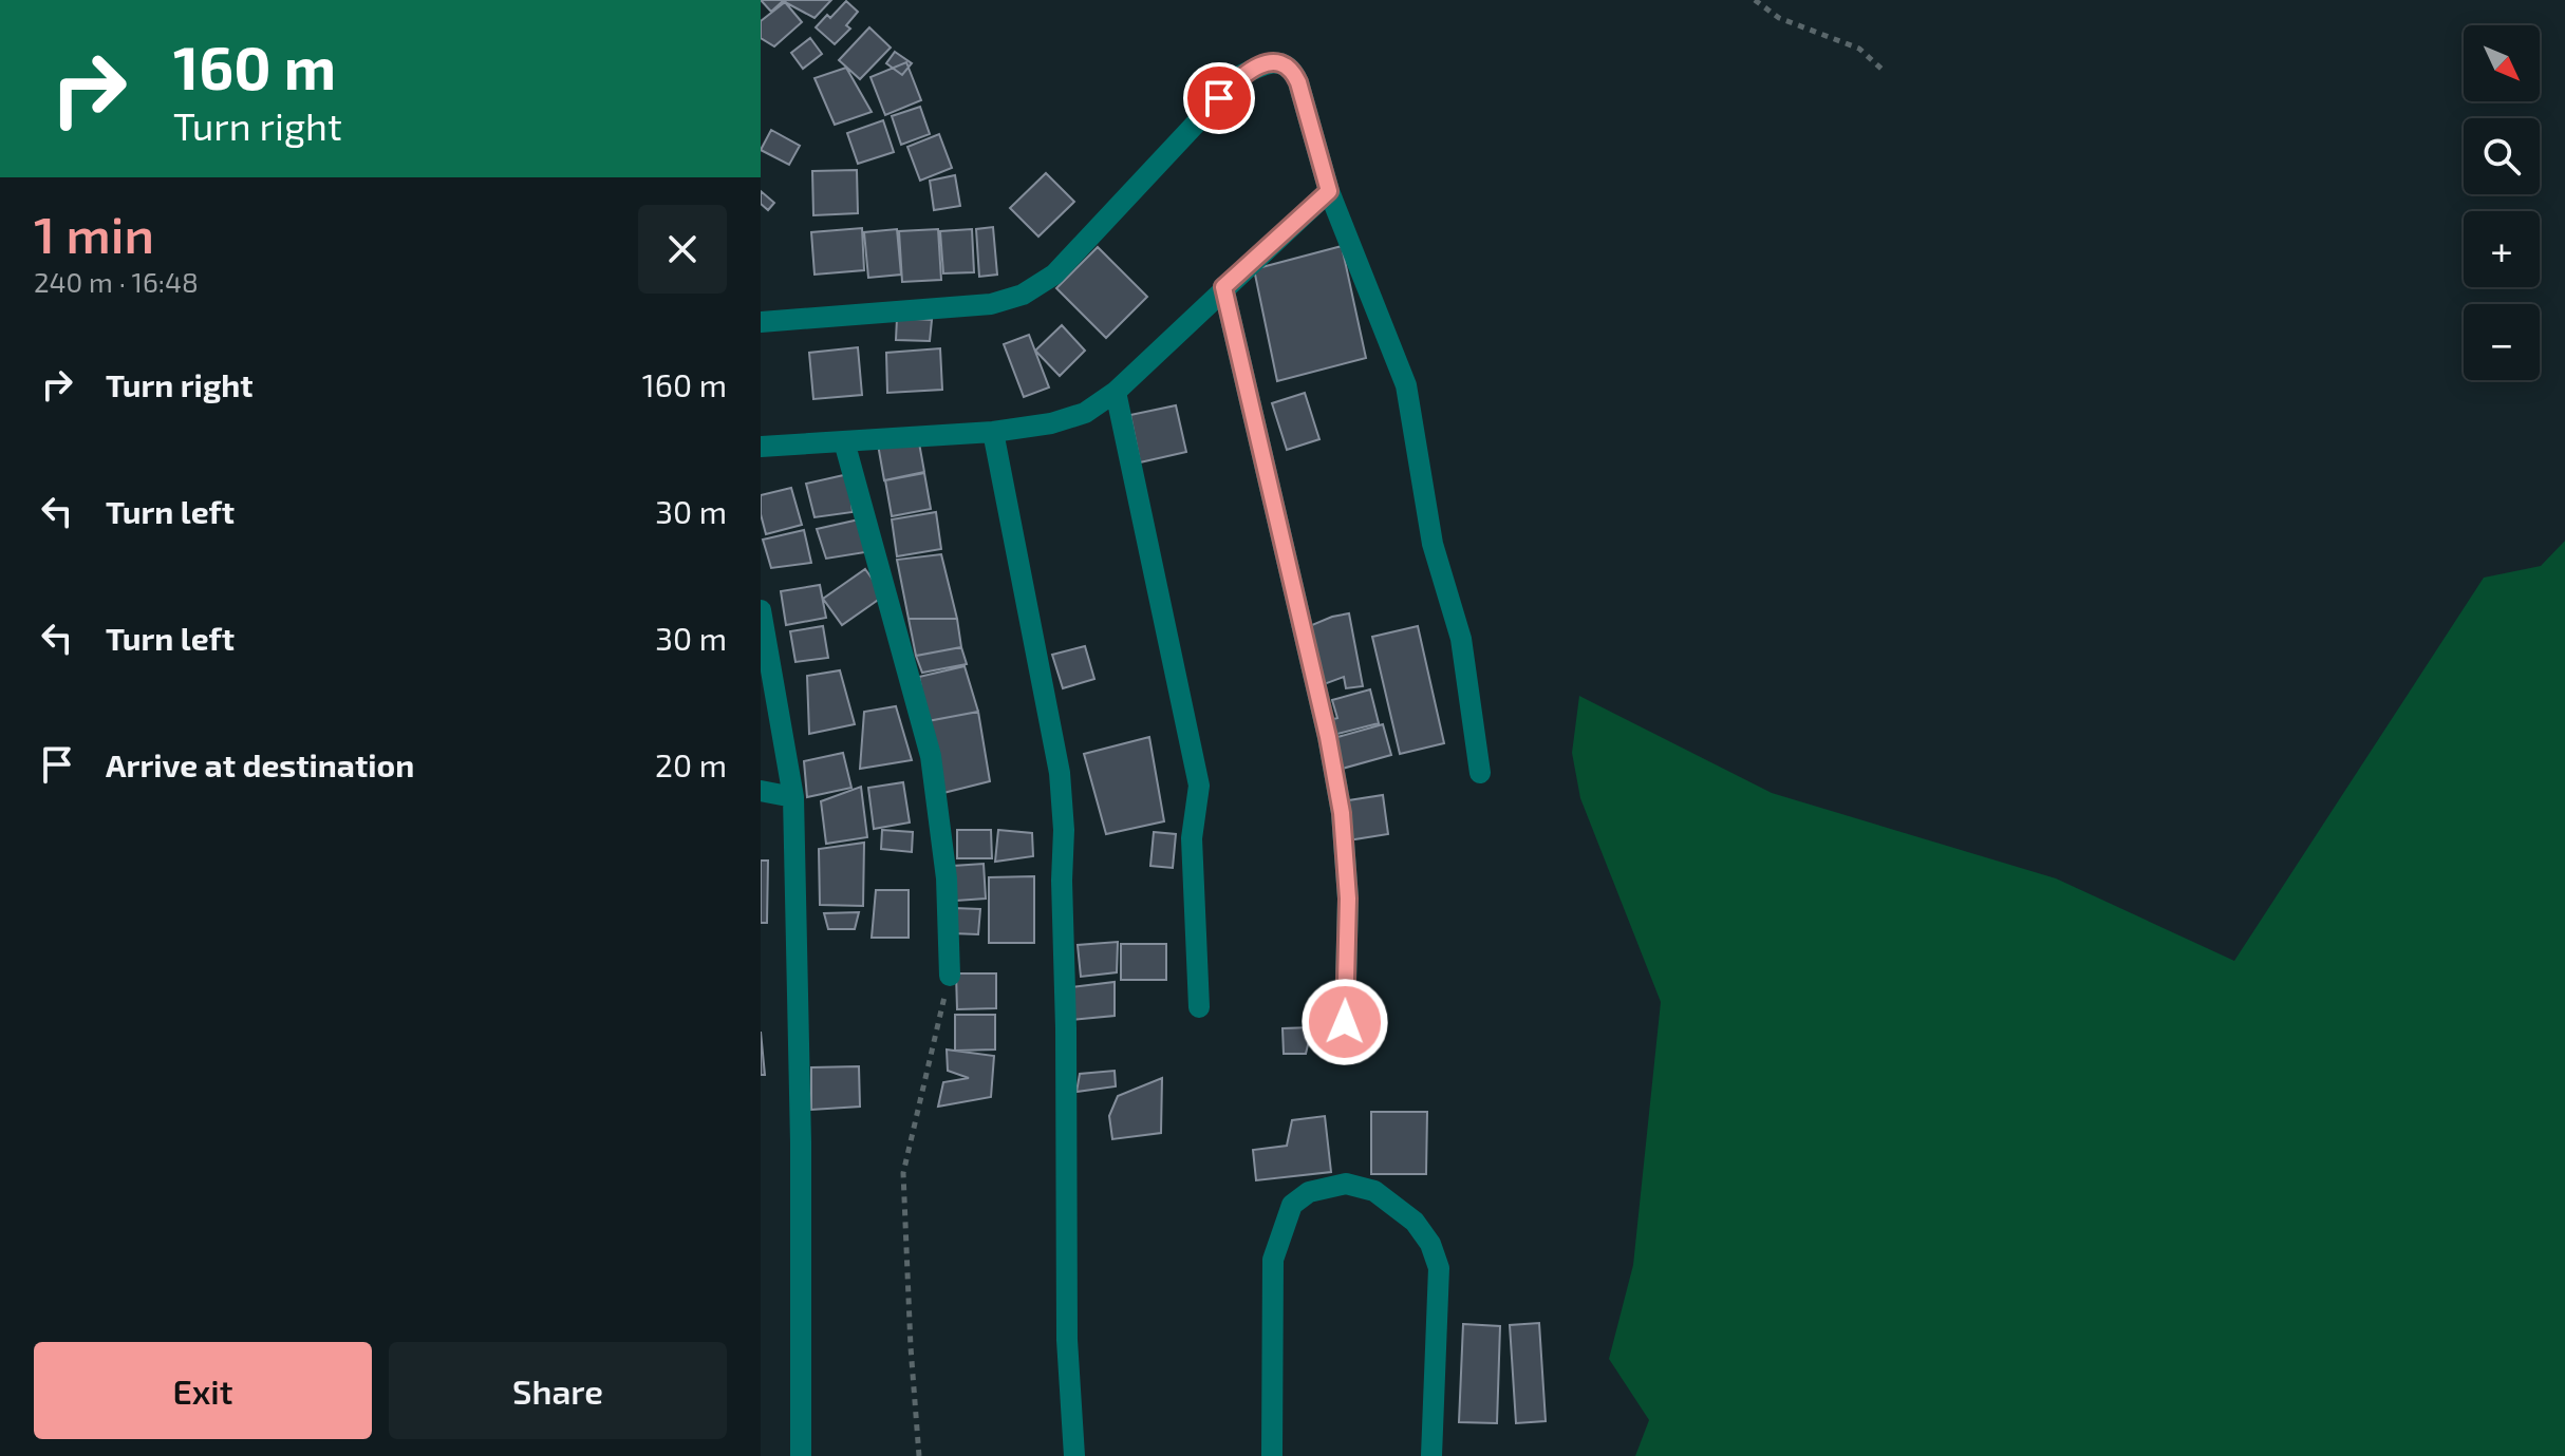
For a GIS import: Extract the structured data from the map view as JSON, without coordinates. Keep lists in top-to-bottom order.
{
  "north": "bottom right",
  "page": {
    "turn": ["160 m", "Turn right"],
    "map_buttons": ["+", "−"],
    "heading": ["1 min", "240 m · 16:48"],
    "list": [
      {
        "name": "Turn right",
        "value": "160 m"
      },
      {
        "name": "Turn left",
        "value": "30 m"
      },
      {
        "name": "Turn left",
        "value": "30 m"
      },
      {
        "name": "Arrive at destination",
        "value": "20 m"
      }
    ],
    "buttons": ["Exit", "Share"]
  }
}
